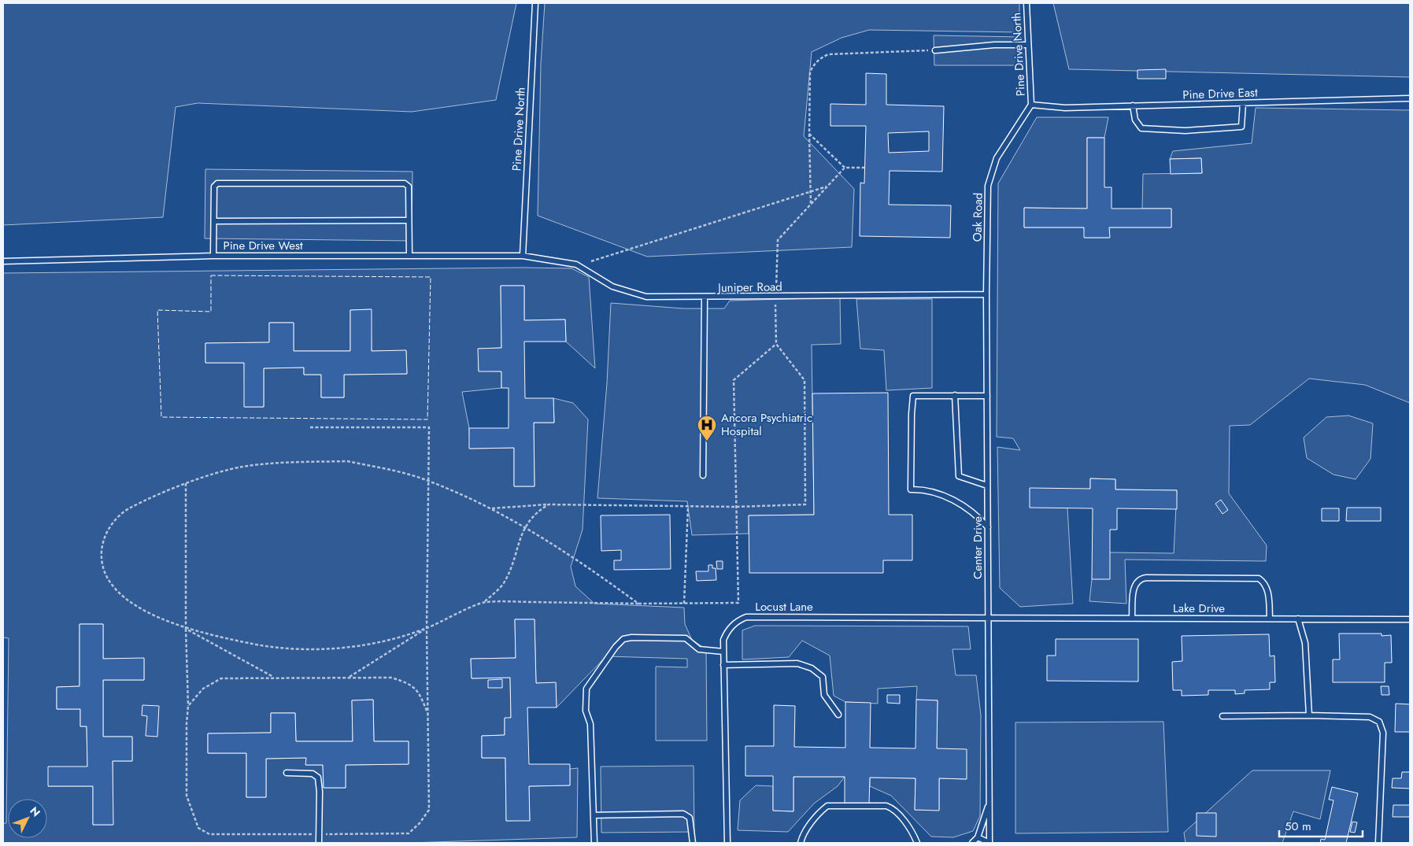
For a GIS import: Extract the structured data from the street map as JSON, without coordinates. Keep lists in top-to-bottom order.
{
  "streets": {
    "lane": [
      "Pine Drive North",
      "Pine Drive East",
      "Oak Road",
      "Pine Drive West",
      "Juniper Road",
      "Center Drive",
      "Locust Lane",
      "Lake Drive"
    ]
  },
  "crossings": [
    ["Pine Drive North", "Pine Drive East"],
    ["Pine Drive North", "Oak Road"],
    ["Pine Drive North", "Pine Drive West"],
    ["Pine Drive North", "Juniper Road"],
    ["Pine Drive East", "Oak Road"],
    ["Oak Road", "Juniper Road"],
    ["Oak Road", "Center Drive"],
    ["Pine Drive West", "Juniper Road"],
    ["Juniper Road", "Center Drive"],
    ["Center Drive", "Locust Lane"],
    ["Center Drive", "Lake Drive"],
    ["Locust Lane", "Lake Drive"]
  ],
  "places": {
    "hospital": ["Ancora Psychiatric Hospital"]
  },
  "scale_bar": "50 m",
  "north": "top right"
}
